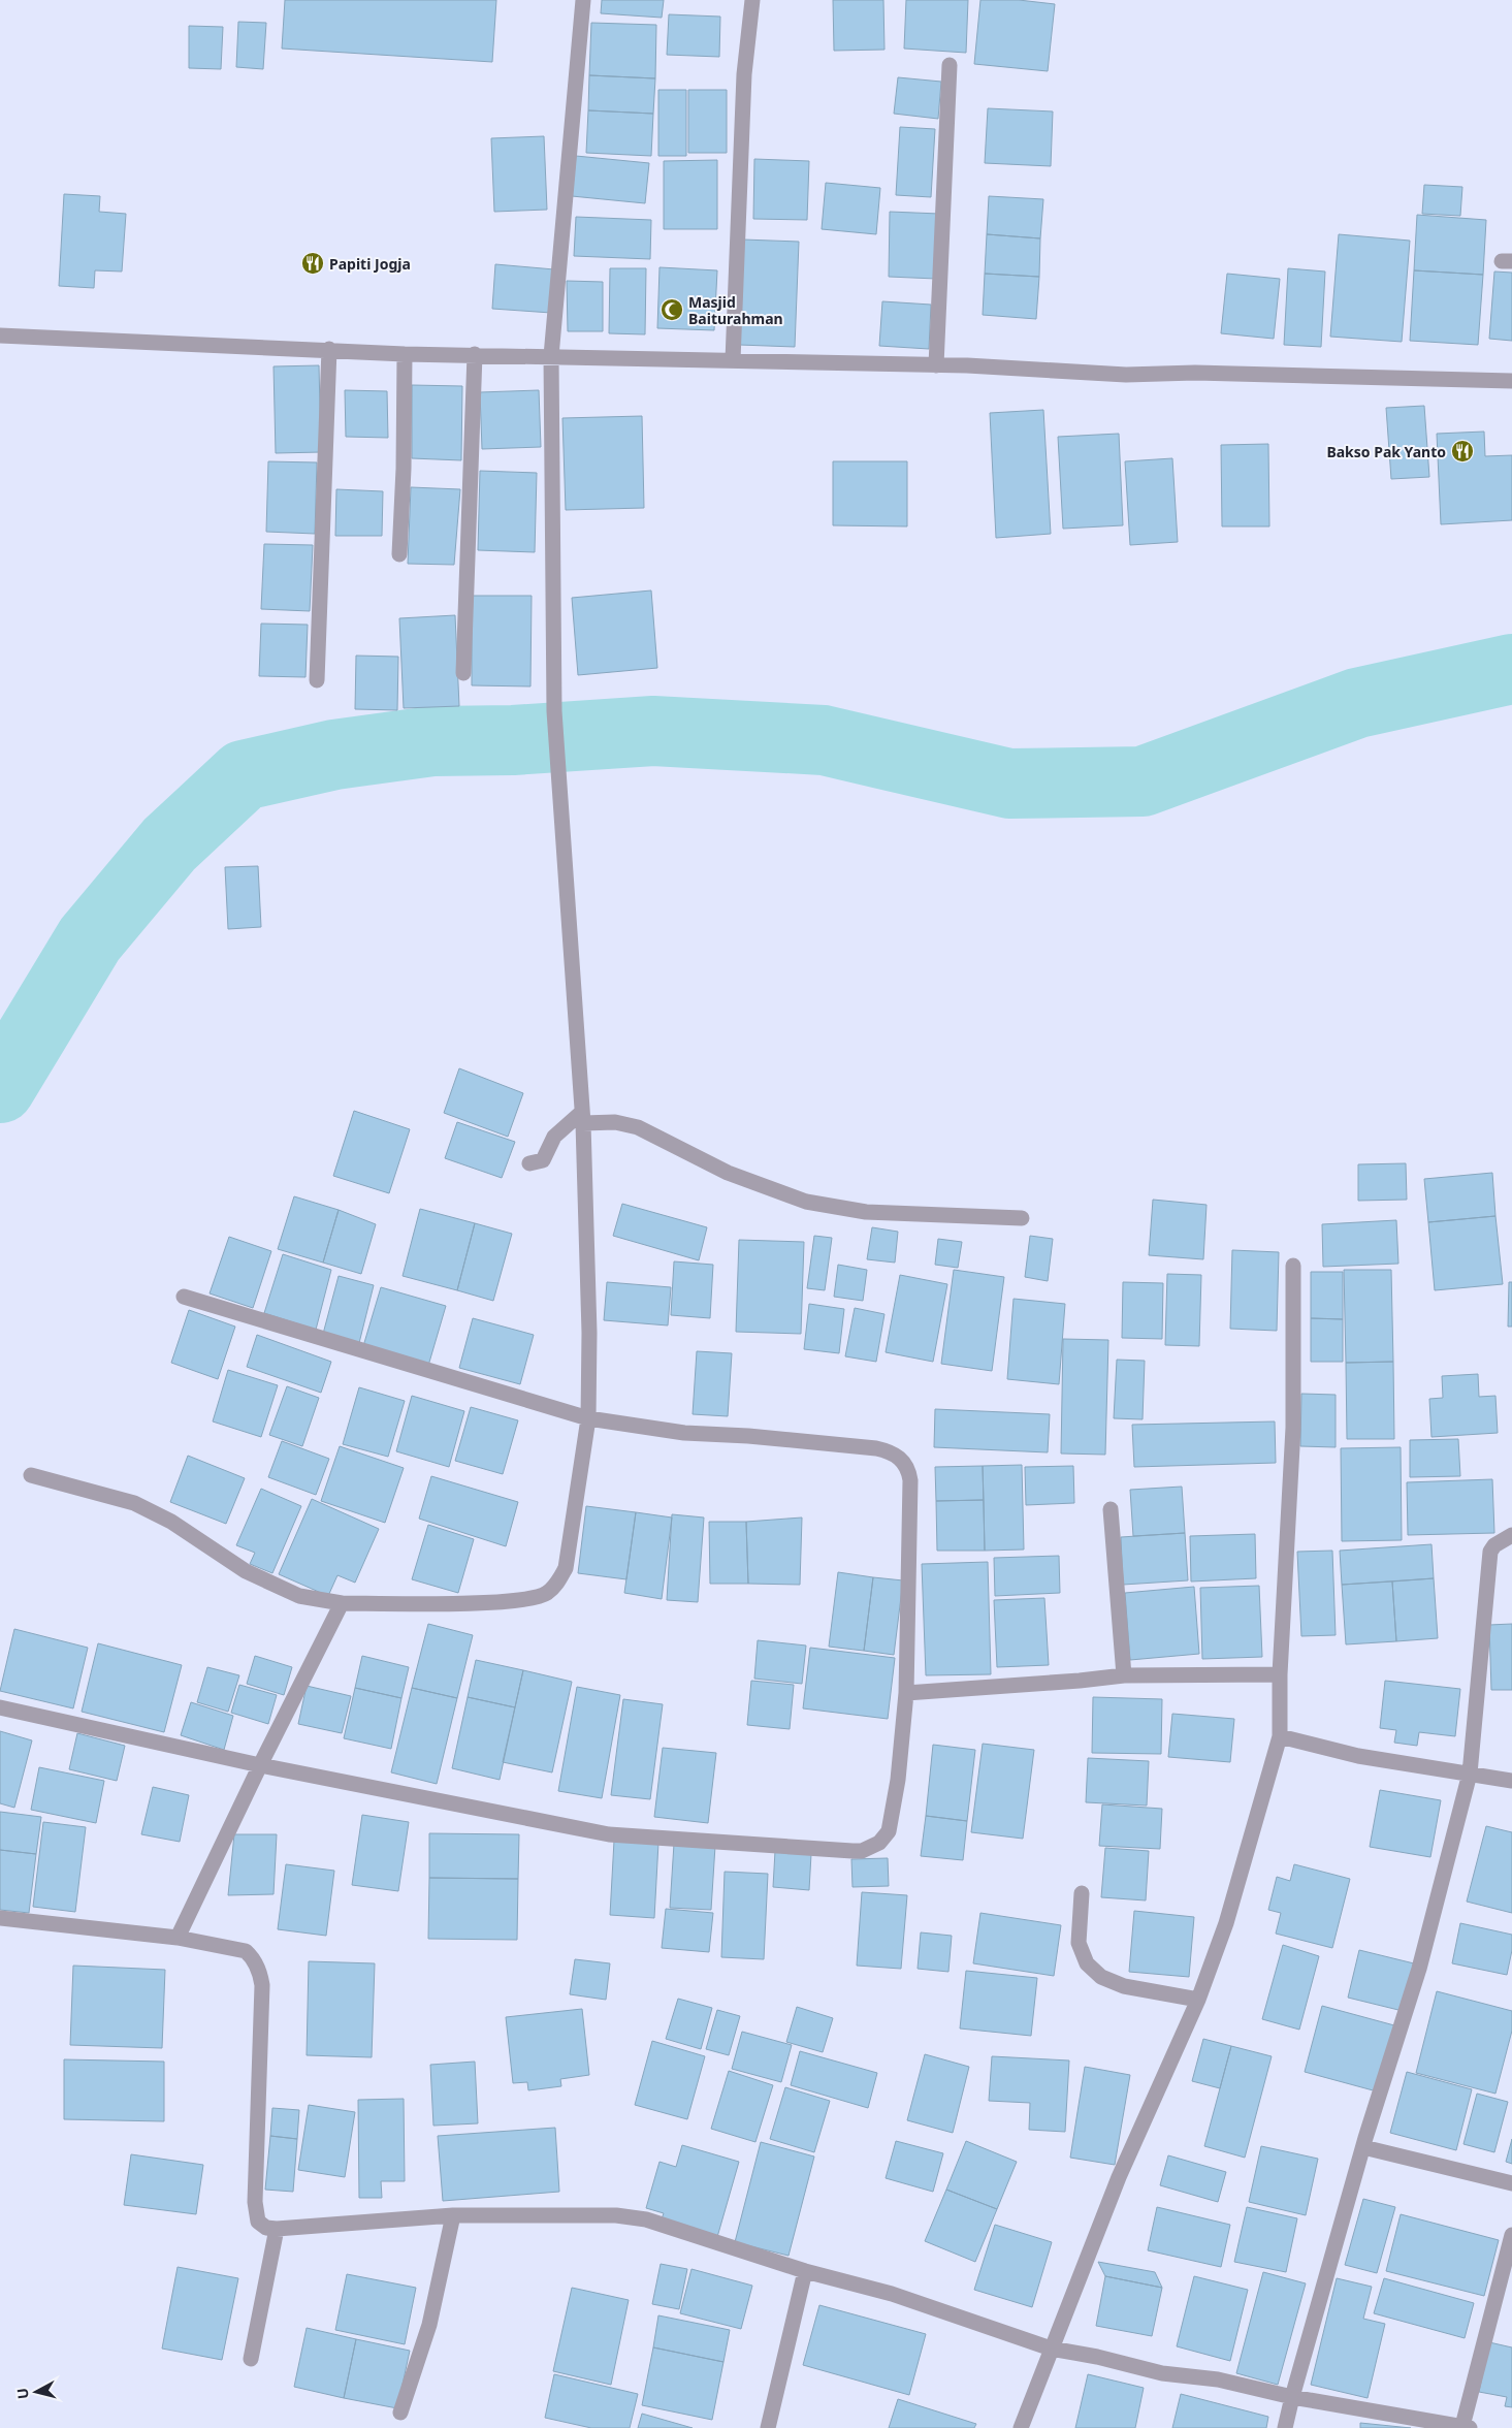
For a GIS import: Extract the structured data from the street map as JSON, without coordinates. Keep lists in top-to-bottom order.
{
  "places": {
    "restaurant": ["Papiti Jogja", "Bakso Pak Yanto"],
    "mosque": ["Masjid Baiturahman"]
  },
  "north": "left"
}
